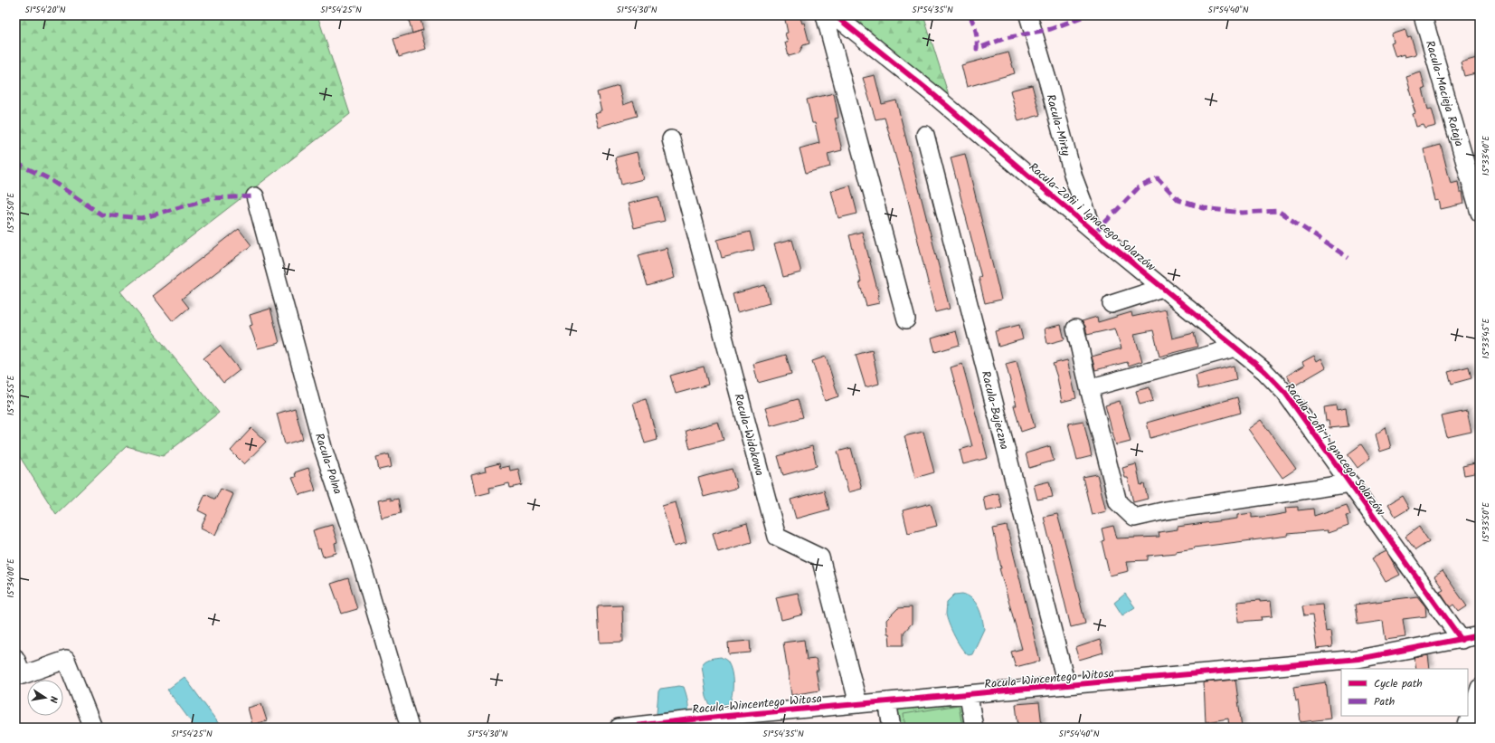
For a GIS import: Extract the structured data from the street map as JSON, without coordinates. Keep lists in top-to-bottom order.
{
  "streets": {
    "street": [
      "Racula-Macieja Rataja",
      "Racula-Mirty",
      "Racula-Zofii i Ignacego Solarzów",
      "Racula-Bajeczna",
      "Racula-Widokowa",
      "Racula-Polna",
      "Racula-Wincentego Witosa"
    ]
  },
  "crossings": [
    ["Racula-Mirty", "Racula-Zofii i Ignacego Solarzów"],
    ["Racula-Zofii i Ignacego Solarzów", "Racula-Wincentego Witosa"],
    ["Racula-Bajeczna", "Racula-Wincentego Witosa"],
    ["Racula-Widokowa", "Racula-Wincentego Witosa"]
  ],
  "legend": ["Cycle path", "Path"],
  "north": "right",
  "coordinates": [
    "51°54'20\"N",
    "51°54'25\"N",
    "51°54'30\"N",
    "51°54'35\"N",
    "51°54'40\"N",
    "15°33'40\"E",
    "15°33'50\"E",
    "15°33'45\"E",
    "15°33'55\"E",
    "15°34'00\"E"
  ]
}
